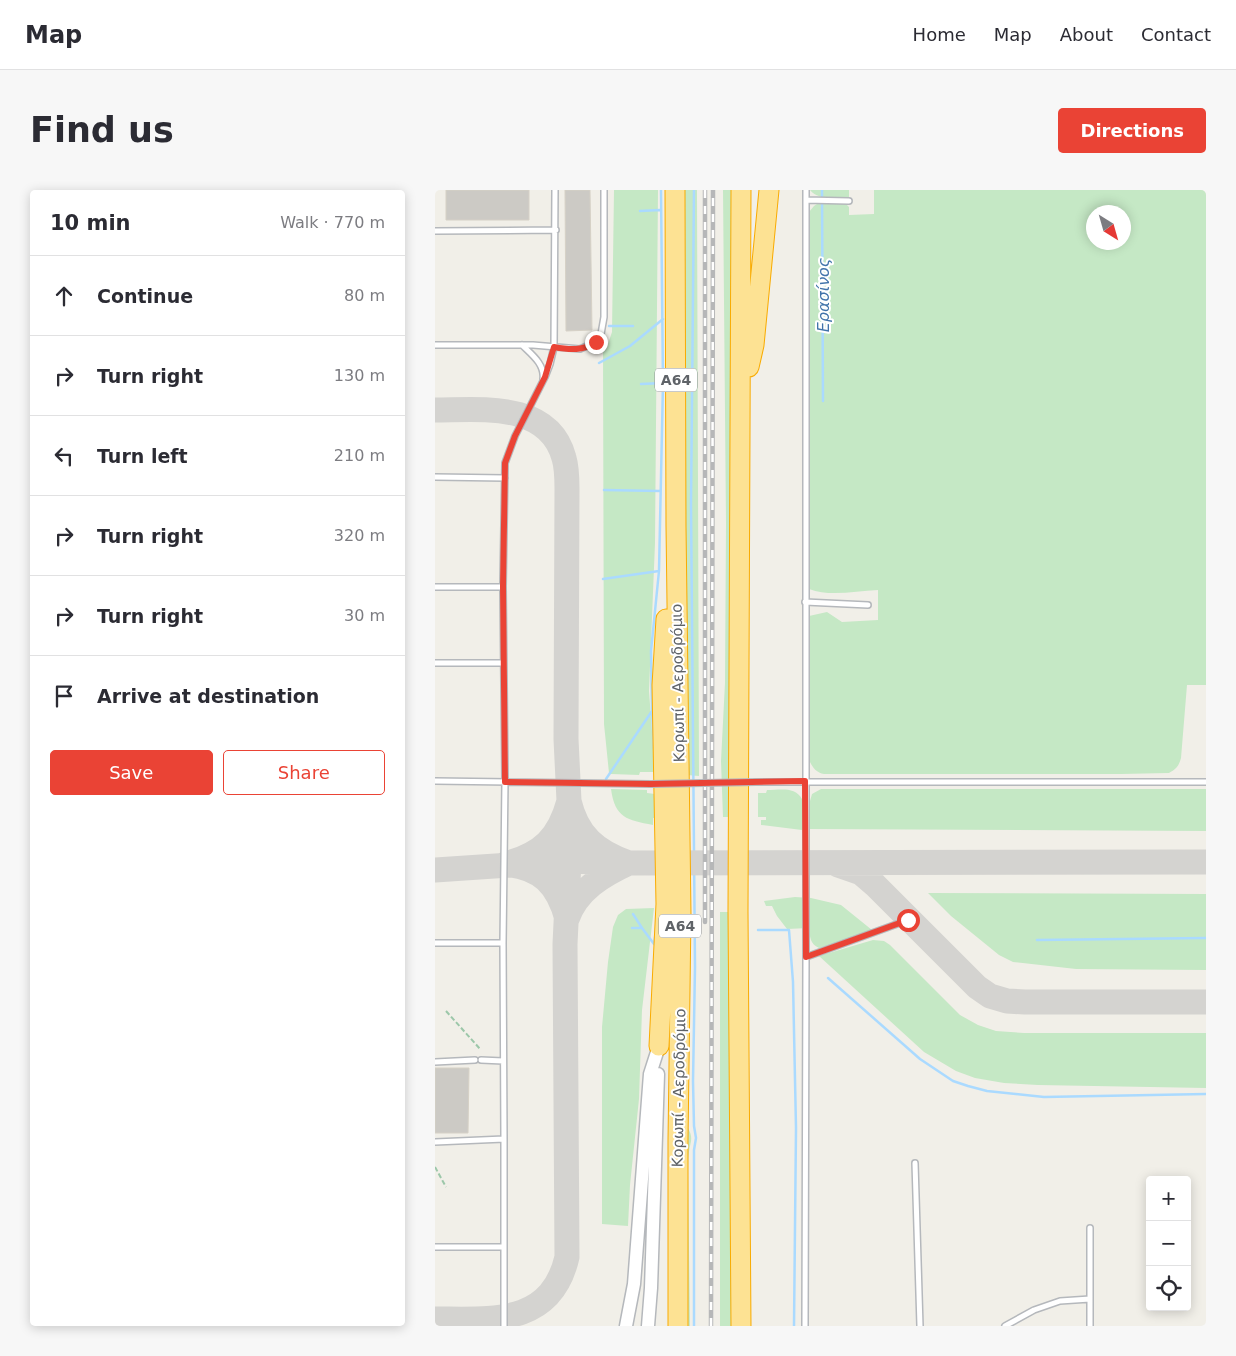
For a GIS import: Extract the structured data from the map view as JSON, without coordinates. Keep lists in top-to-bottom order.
{
  "streets": {
    "highway": ["Α64", "Κορωπί - Αεροδρόμιο"]
  },
  "water": ["Ερασίνος"],
  "north": "bottom right",
  "page": {
    "header": "Map",
    "nav": [
      "Home",
      "Map",
      "About",
      "Contact"
    ],
    "buttons": [
      "Directions",
      ["Save", "Share"]
    ],
    "title": "Find us",
    "heading": ["10 min", "Walk · 770 m"],
    "list": [
      ["Continue", "80 m"],
      ["Turn right", "130 m"],
      ["Turn left", "210 m"],
      ["Turn right", "320 m"],
      ["Turn right", "30 m"],
      "Arrive at destination"
    ],
    "map_buttons": ["+", "−"]
  }
}
